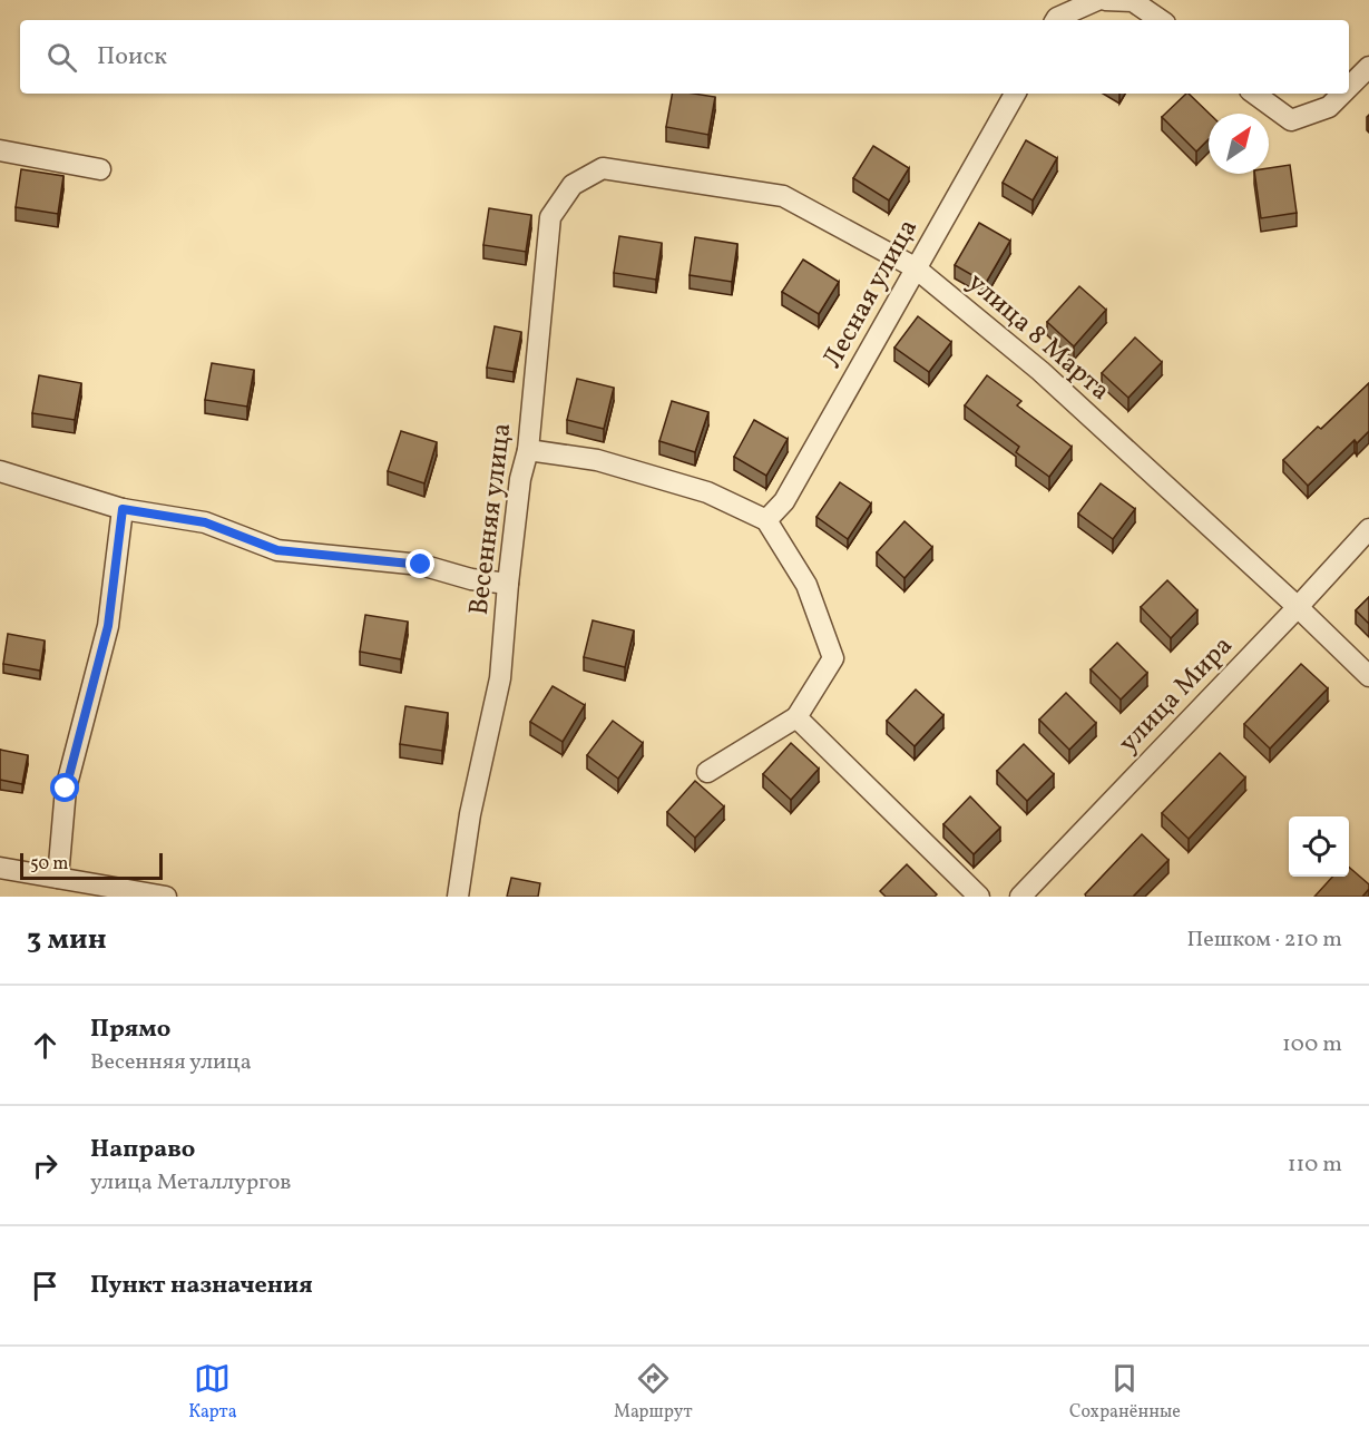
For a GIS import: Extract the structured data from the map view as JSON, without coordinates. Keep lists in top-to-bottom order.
{
  "streets": {
    "street": [
      "Лесная улица",
      "улица 8 Марта",
      "Весенняя улица",
      "улица Мира"
    ]
  },
  "crossings": [
    ["Лесная улица", "улица 8 Марта"],
    ["улица 8 Марта", "Весенняя улица"],
    ["улица 8 Марта", "улица Мира"]
  ],
  "scale_bar": "50 m",
  "north": "top right",
  "page": {
    "search": "Поиск",
    "scale": "50 m",
    "heading": ["3 мин", "Пешком · 210 m"],
    "list": [
      ["Прямо", "Весенняя улица", "100 m"],
      ["Направо", "улица Металлургов", "110 m"],
      "Пункт назначения"
    ],
    "nav": ["Карта", "Маршрут", "Сохранённые"]
  }
}
